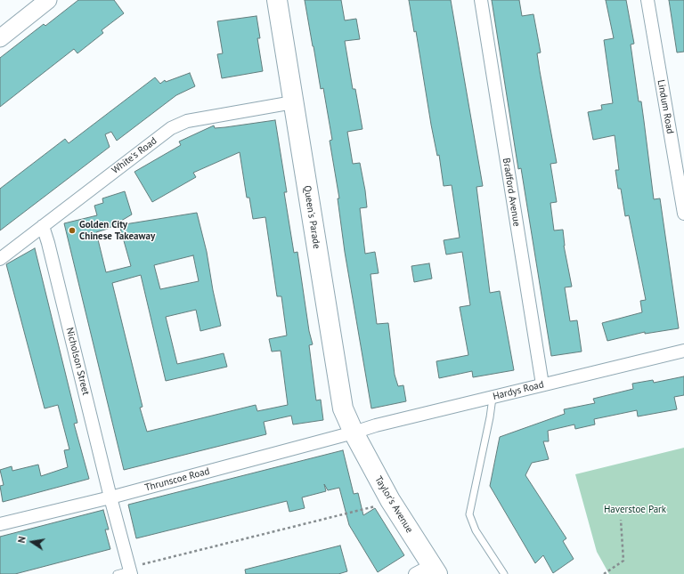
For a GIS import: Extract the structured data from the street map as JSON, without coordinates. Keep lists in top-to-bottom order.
{
  "streets": {
    "main road": ["Queen's Parade", "Taylor's Avenue"],
    "street": [
      "Lindum Road",
      "White's Road",
      "Bradford Avenue",
      "Nicholson Street",
      "Hardys Road",
      "Thrunscoe Road"
    ]
  },
  "crossings": [
    ["White's Road", "Queen's Parade"],
    ["White's Road", "Nicholson Street"],
    ["Bradford Avenue", "Hardys Road"],
    ["Queen's Parade", "Hardys Road"],
    ["Queen's Parade", "Thrunscoe Road"],
    ["Queen's Parade", "Taylor's Avenue"],
    ["Nicholson Street", "Thrunscoe Road"],
    ["Hardys Road", "Thrunscoe Road"],
    ["Hardys Road", "Taylor's Avenue"],
    ["Thrunscoe Road", "Taylor's Avenue"]
  ],
  "parks": ["Haverstoe Park"],
  "places": ["Golden City Chinese Takeaway"],
  "north": "left"
}
